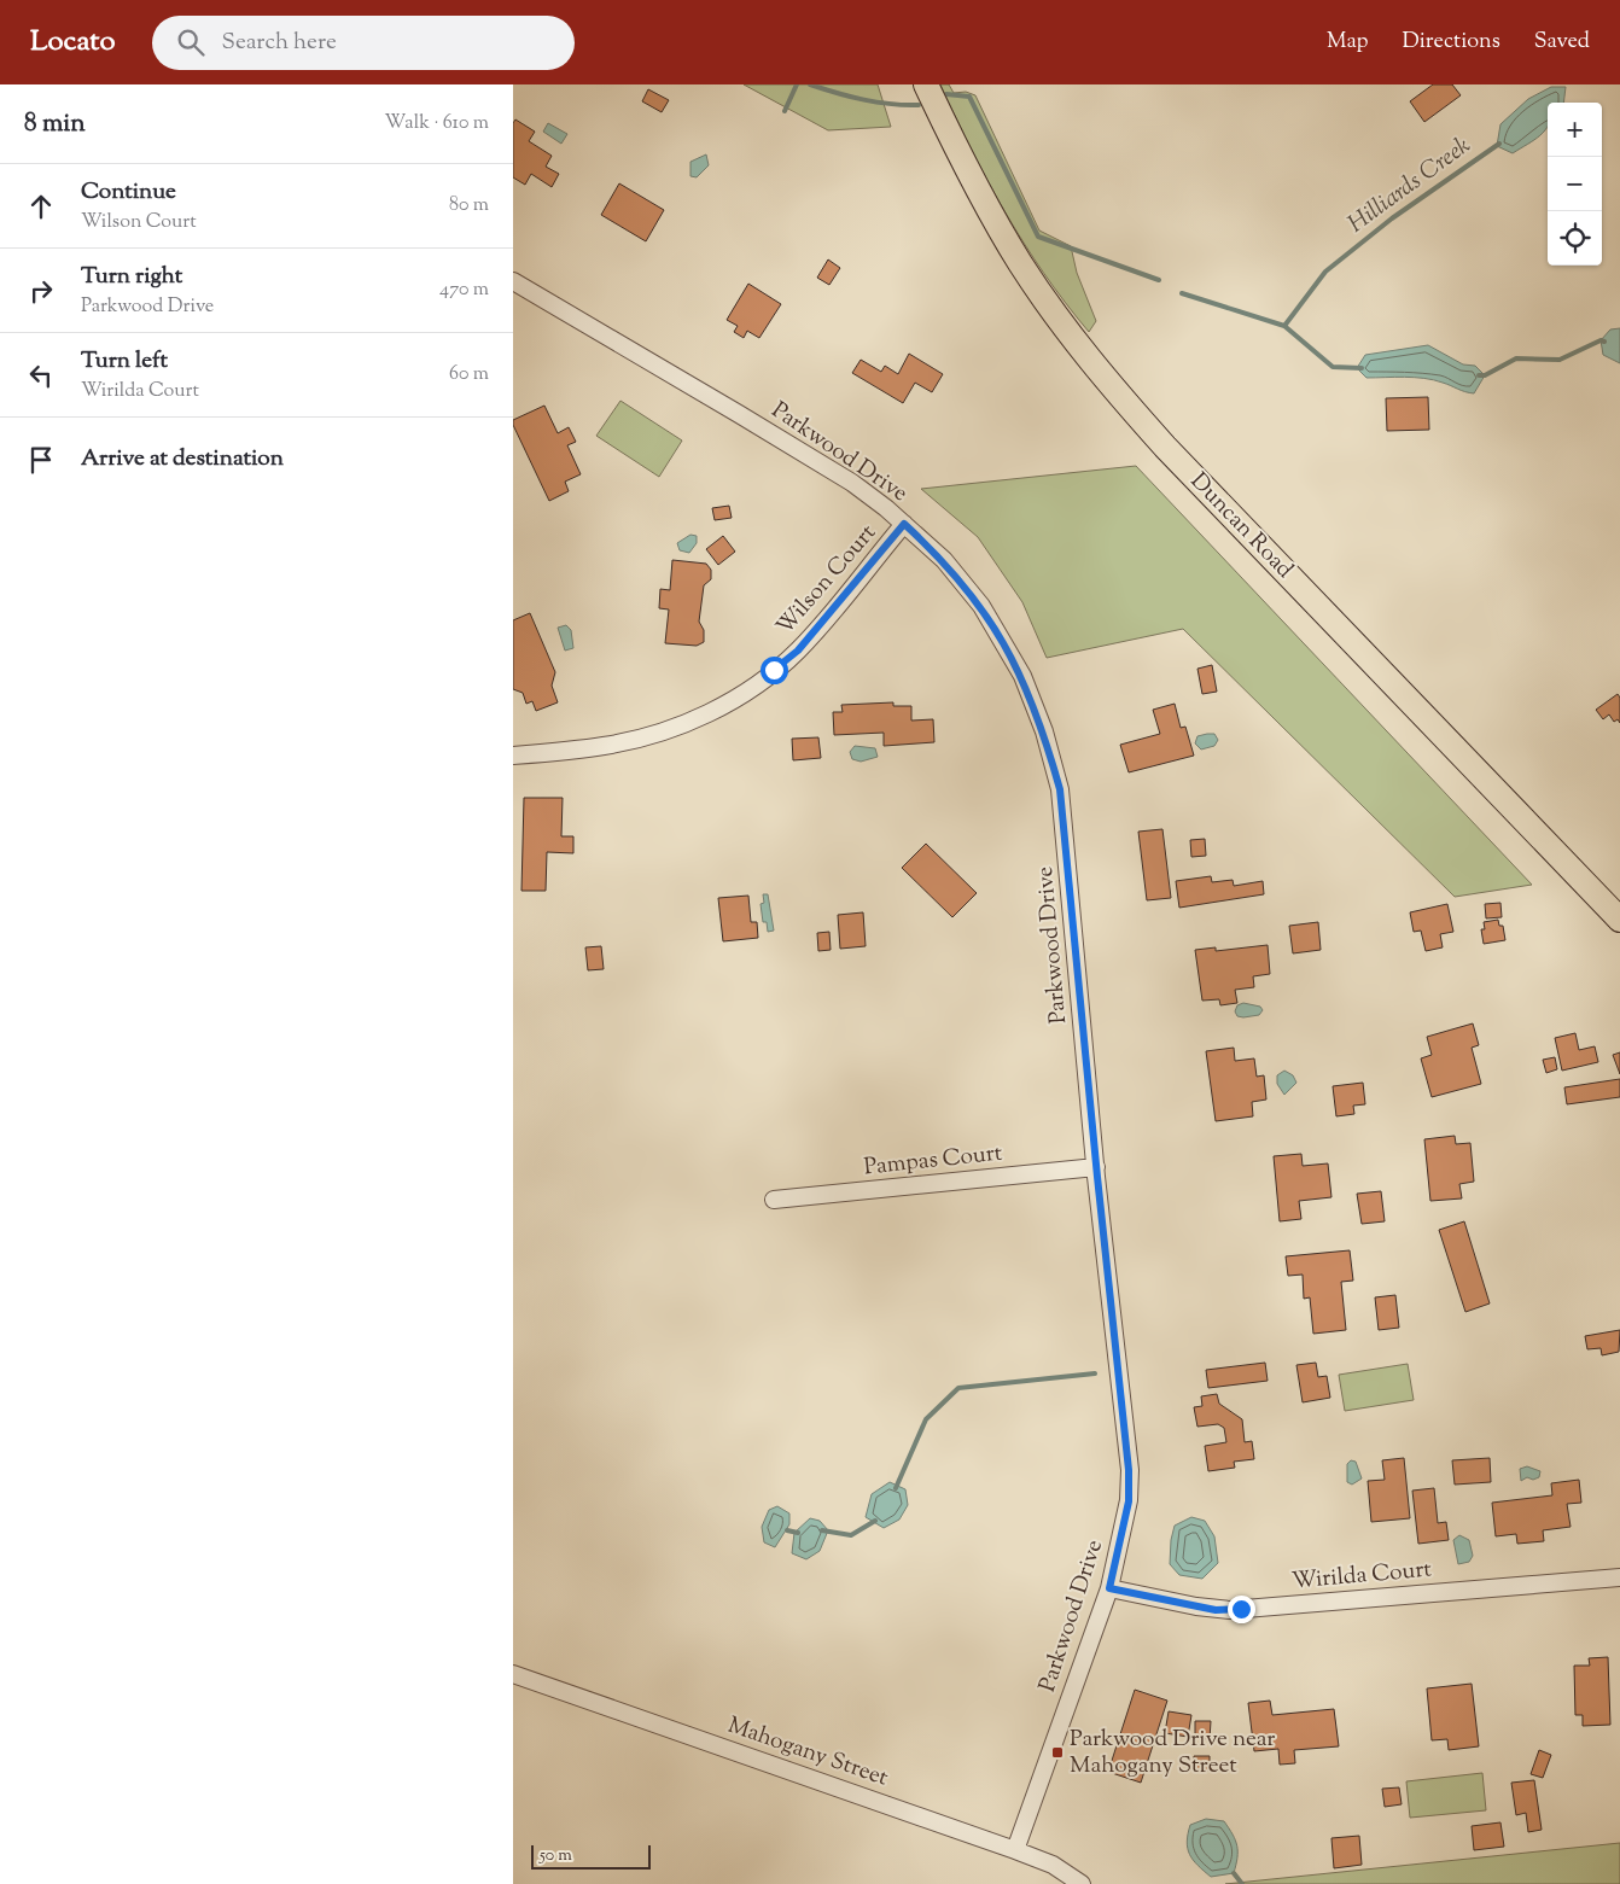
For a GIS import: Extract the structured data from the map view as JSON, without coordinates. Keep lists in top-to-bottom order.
{
  "streets": {
    "highway": ["Duncan Road"],
    "street": [
      "Parkwood Drive",
      "Wilson Court",
      "Pampas Court",
      "Wirilda Court",
      "Mahogany Street"
    ]
  },
  "crossings": [
    ["Parkwood Drive", "Wilson Court"],
    ["Parkwood Drive", "Pampas Court"],
    ["Parkwood Drive", "Wirilda Court"],
    ["Parkwood Drive", "Mahogany Street"]
  ],
  "water": ["Hilliards Creek"],
  "places": {
    "transit": ["Parkwood Drive near Mahogany Street"]
  },
  "scale_bar": "50 m",
  "page": {
    "header": "Locato",
    "search": "Search here",
    "nav": ["Map", "Directions", "Saved"],
    "heading": ["8 min", "Walk · 610 m"],
    "map_buttons": ["+", "−"],
    "list": [
      ["Continue", "Wilson Court", "80 m"],
      ["Turn right", "Parkwood Drive", "470 m"],
      ["Turn left", "Wirilda Court", "60 m"],
      "Arrive at destination"
    ],
    "scale": "50 m"
  }
}
